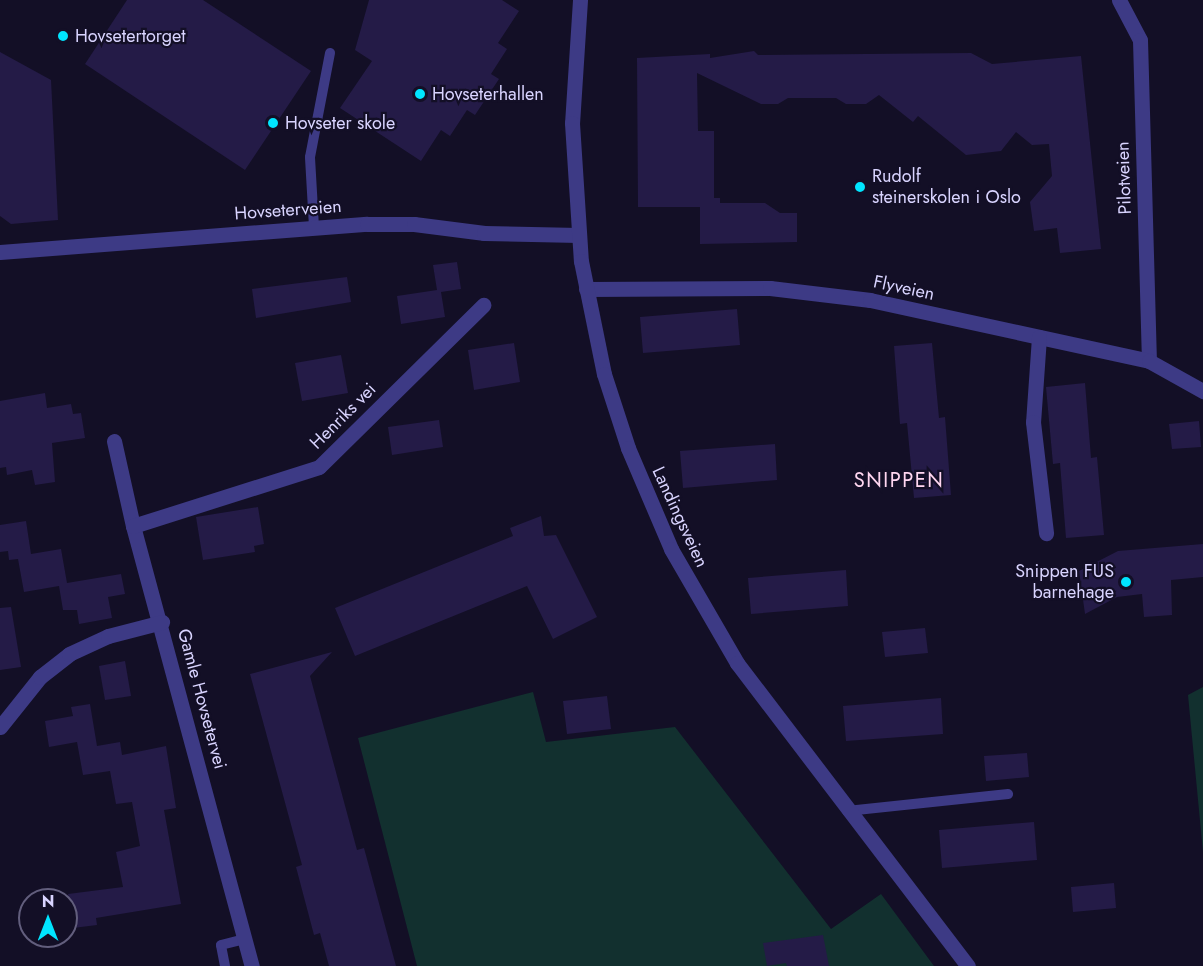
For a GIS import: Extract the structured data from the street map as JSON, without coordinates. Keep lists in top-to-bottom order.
{
  "streets": {
    "street": [
      "Pilotveien",
      "Hovseterveien",
      "Flyveien",
      "Henriks vei",
      "Landingsveien",
      "Gamle Hovsetervei"
    ]
  },
  "crossings": [
    ["Pilotveien", "Flyveien"],
    ["Hovseterveien", "Landingsveien"],
    ["Flyveien", "Landingsveien"],
    ["Henriks vei", "Gamle Hovsetervei"]
  ],
  "districts": ["SNIPPEN"],
  "places": [
    "Hovsetertorget",
    "Hovseterhallen",
    "Hovseter skole",
    "Rudolf steinerskolen i Oslo",
    "Snippen FUS barnehage"
  ],
  "north": "top"
}
